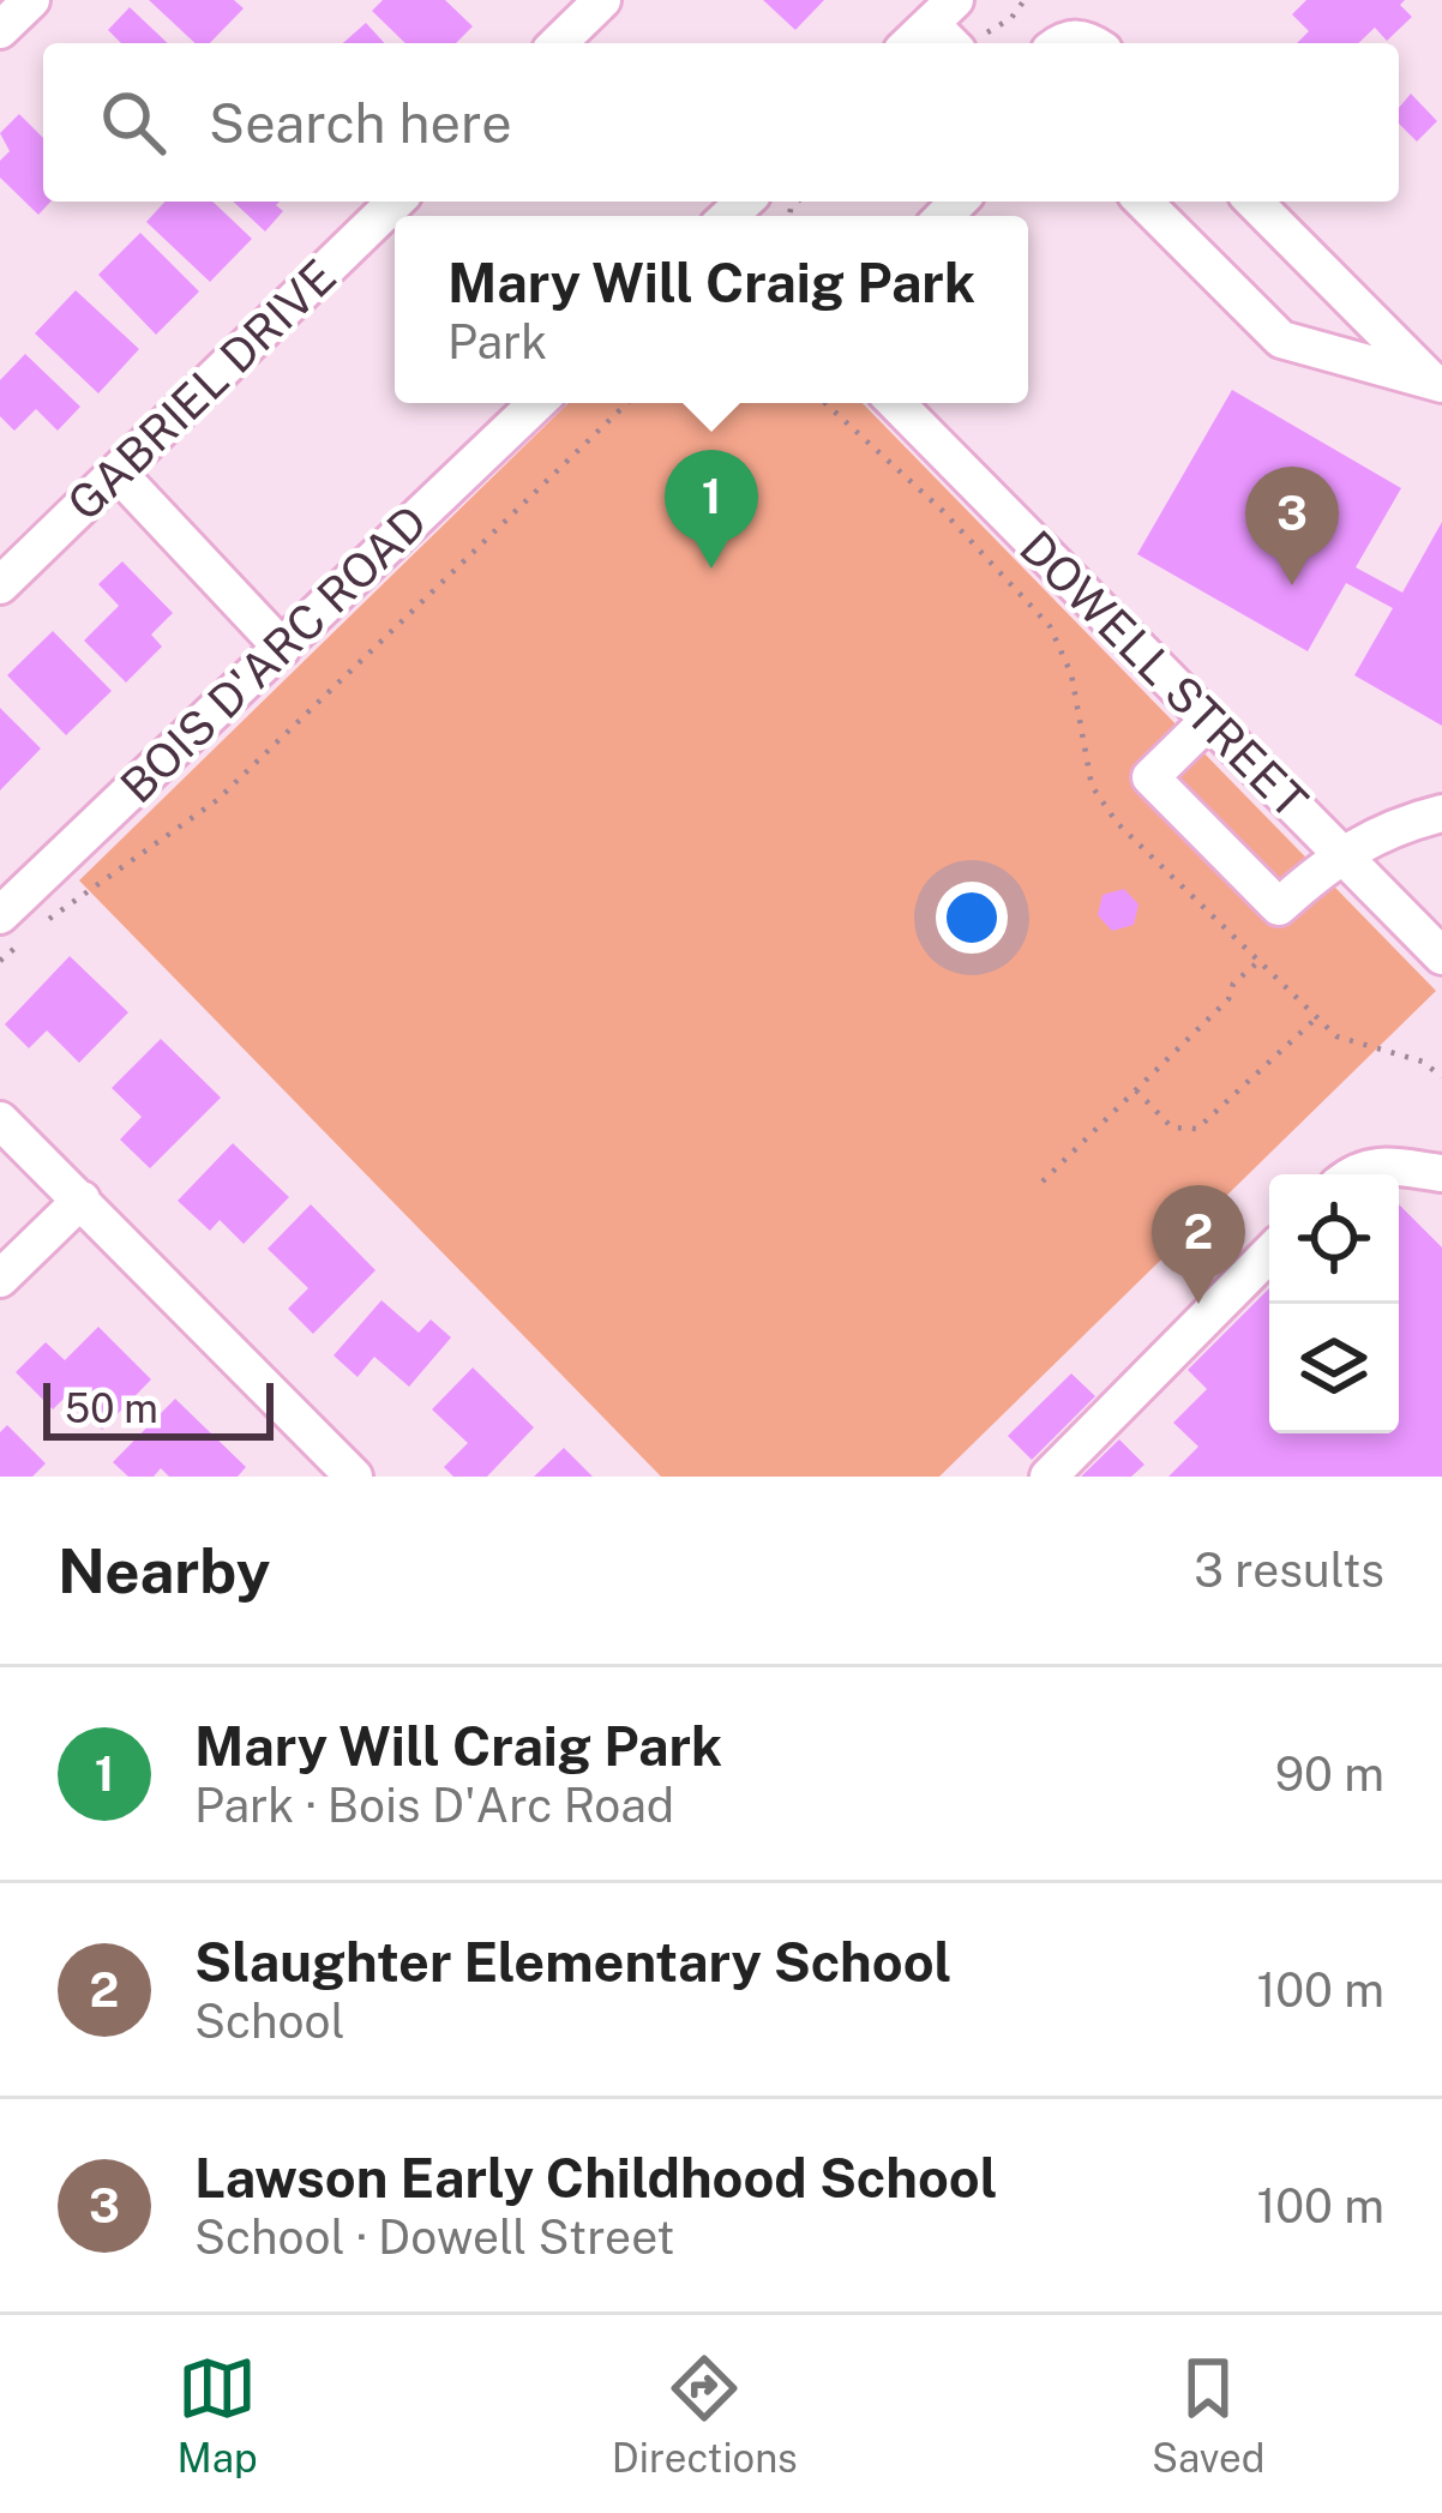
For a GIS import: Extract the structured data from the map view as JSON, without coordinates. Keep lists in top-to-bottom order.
{
  "streets": {
    "street": ["GABRIEL DRIVE", "BOIS D'ARC ROAD", "DOWELL STREET"]
  },
  "scale_bar": "50 m",
  "page": {
    "search": "Search here",
    "popup": ["Mary Will Craig Park", "Park"],
    "pins": ["1", "3", "2"],
    "scale": "50 m",
    "heading": ["Nearby", "3 results"],
    "list": [
      {
        "mark": "1",
        "name": "Mary Will Craig Park",
        "note": "Park · Bois D'Arc Road",
        "value": "90 m"
      },
      {
        "mark": "2",
        "name": "Slaughter Elementary School",
        "note": "School",
        "value": "100 m"
      },
      {
        "mark": "3",
        "name": "Lawson Early Childhood School",
        "note": "School · Dowell Street",
        "value": "100 m"
      }
    ],
    "nav": ["Map", "Directions", "Saved"]
  }
}
